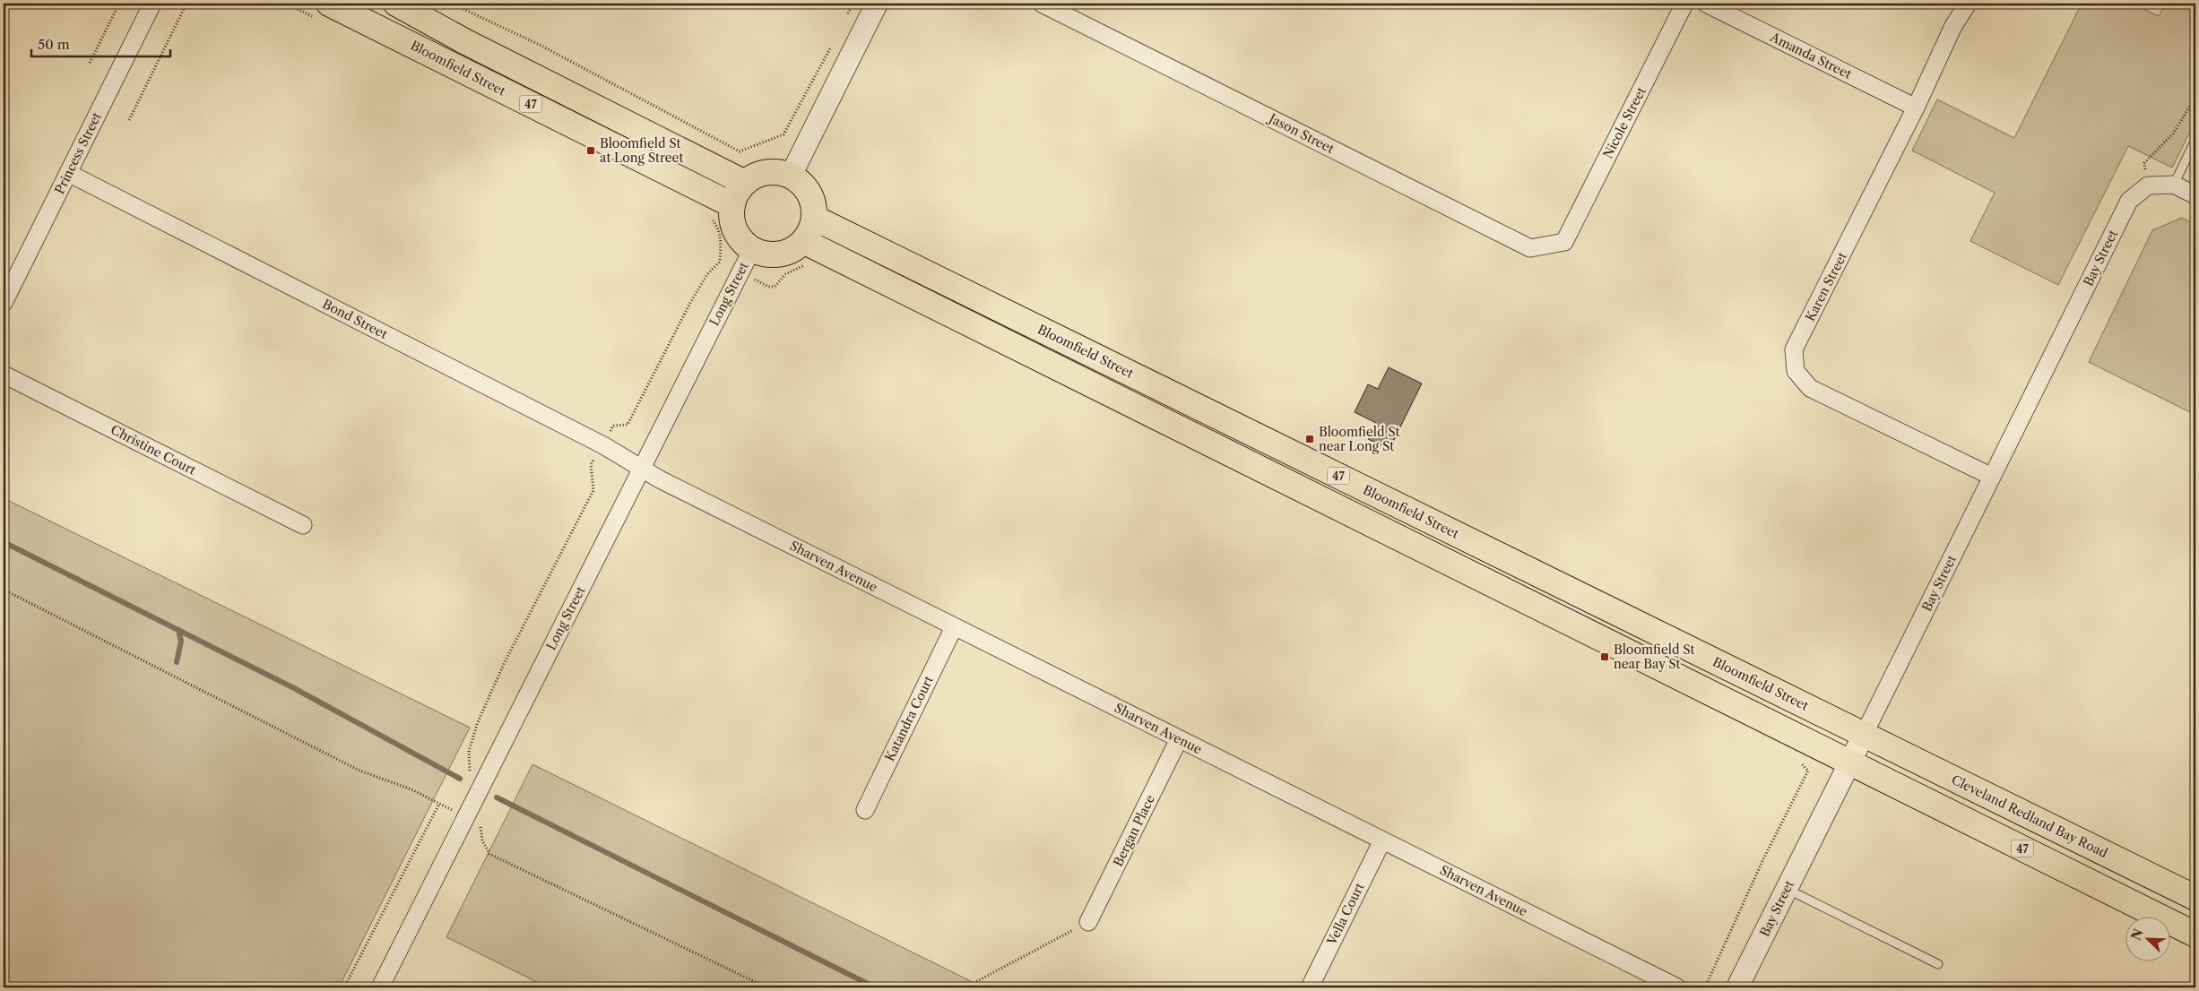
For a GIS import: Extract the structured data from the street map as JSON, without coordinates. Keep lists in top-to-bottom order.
{
  "streets": {
    "highway": ["Bloomfield Street", "47", "Cleveland Redland Bay Road"],
    "street": [
      "Amanda Street",
      "Nicole Street",
      "Jason Street",
      "Princess Street",
      "Bay Street",
      "Karen Street",
      "Long Street",
      "Bond Street",
      "Christine Court",
      "Sharven Avenue",
      "Katandra Court",
      "Bergan Place",
      "Vella Court"
    ]
  },
  "crossings": [
    ["Amanda Street", "Karen Street"],
    ["Bloomfield Street", "47"],
    ["Bloomfield Street", "Bay Street"],
    ["Bloomfield Street", "Long Street"],
    ["Bloomfield Street", "Cleveland Redland Bay Road"],
    ["47", "Bay Street"],
    ["47", "Long Street"],
    ["Nicole Street", "Jason Street"],
    ["Princess Street", "Bond Street"],
    ["Bay Street", "Karen Street"],
    ["Bay Street", "Cleveland Redland Bay Road"],
    ["Long Street", "Bond Street"],
    ["Long Street", "Sharven Avenue"],
    ["Bond Street", "Sharven Avenue"],
    ["Sharven Avenue", "Katandra Court"],
    ["Sharven Avenue", "Bergan Place"],
    ["Sharven Avenue", "Vella Court"]
  ],
  "places": {
    "transit": ["Bloomfield St at Long Street", "Bloomfield St near Long St", "Bloomfield St near Bay St"]
  },
  "scale_bar": "50 m",
  "north": "top left"
}
